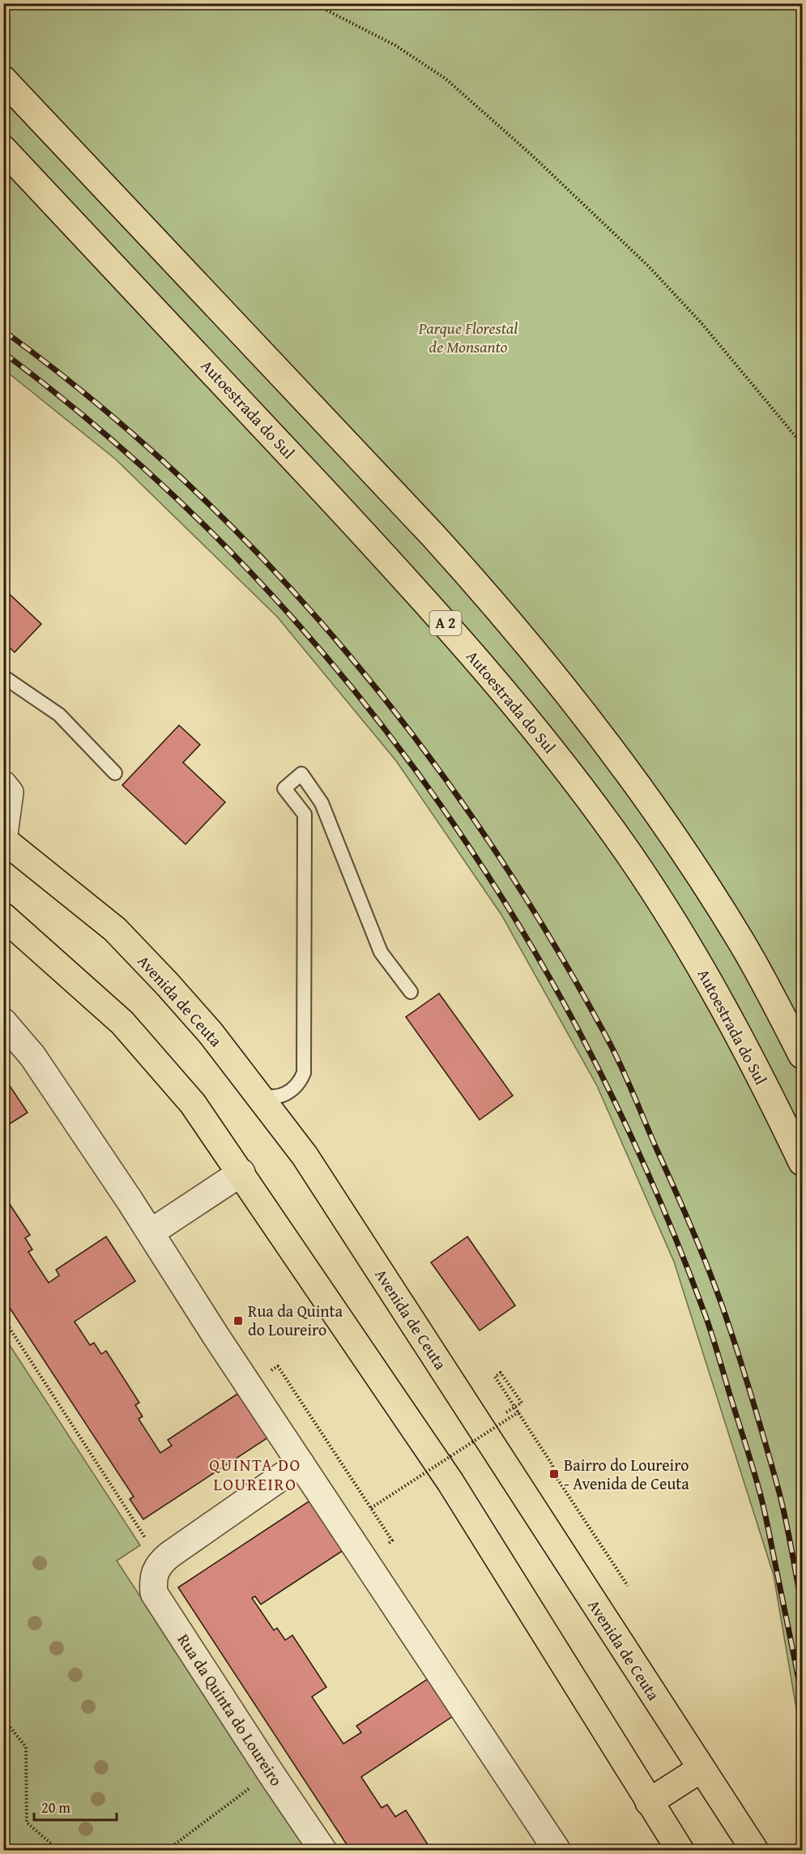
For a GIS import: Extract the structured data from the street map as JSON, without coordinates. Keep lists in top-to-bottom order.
{
  "streets": {
    "highway": ["Autoestrada do Sul", "A 2", "Avenida de Ceuta"],
    "street": ["Rua da Quinta do Loureiro"]
  },
  "districts": ["QUINTA DO LOUREIRO"],
  "parks": ["Parque Florestal de Monsanto"],
  "places": {
    "transit": ["Rua da Quinta do Loureiro", "Bairro do Loureiro - Avenida de Ceuta"]
  },
  "scale_bar": "20 m"
}
